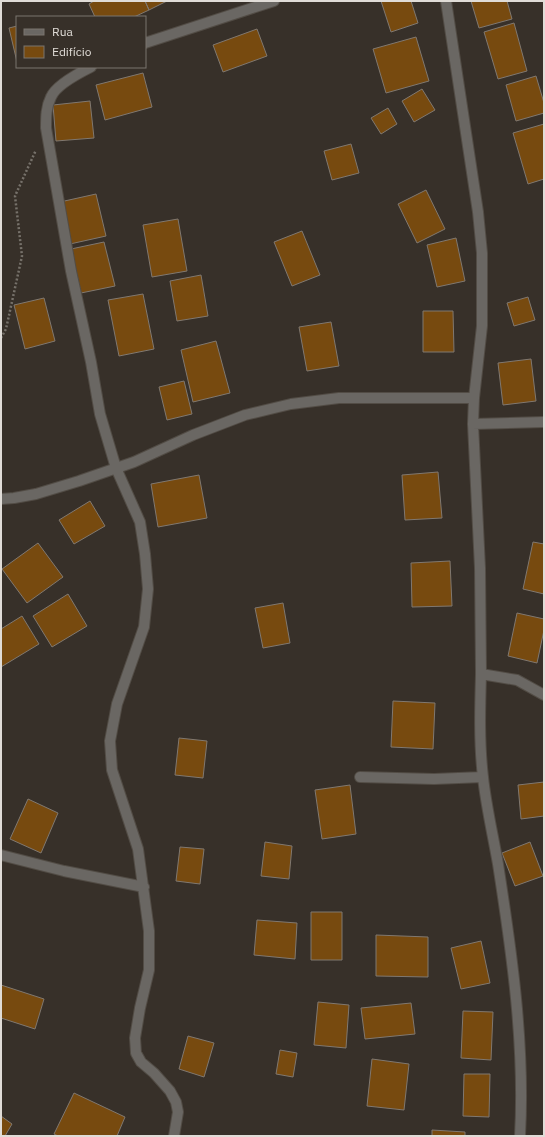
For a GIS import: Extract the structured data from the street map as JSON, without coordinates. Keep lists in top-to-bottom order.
{
  "legend": ["Rua", "Edifício"]
}
